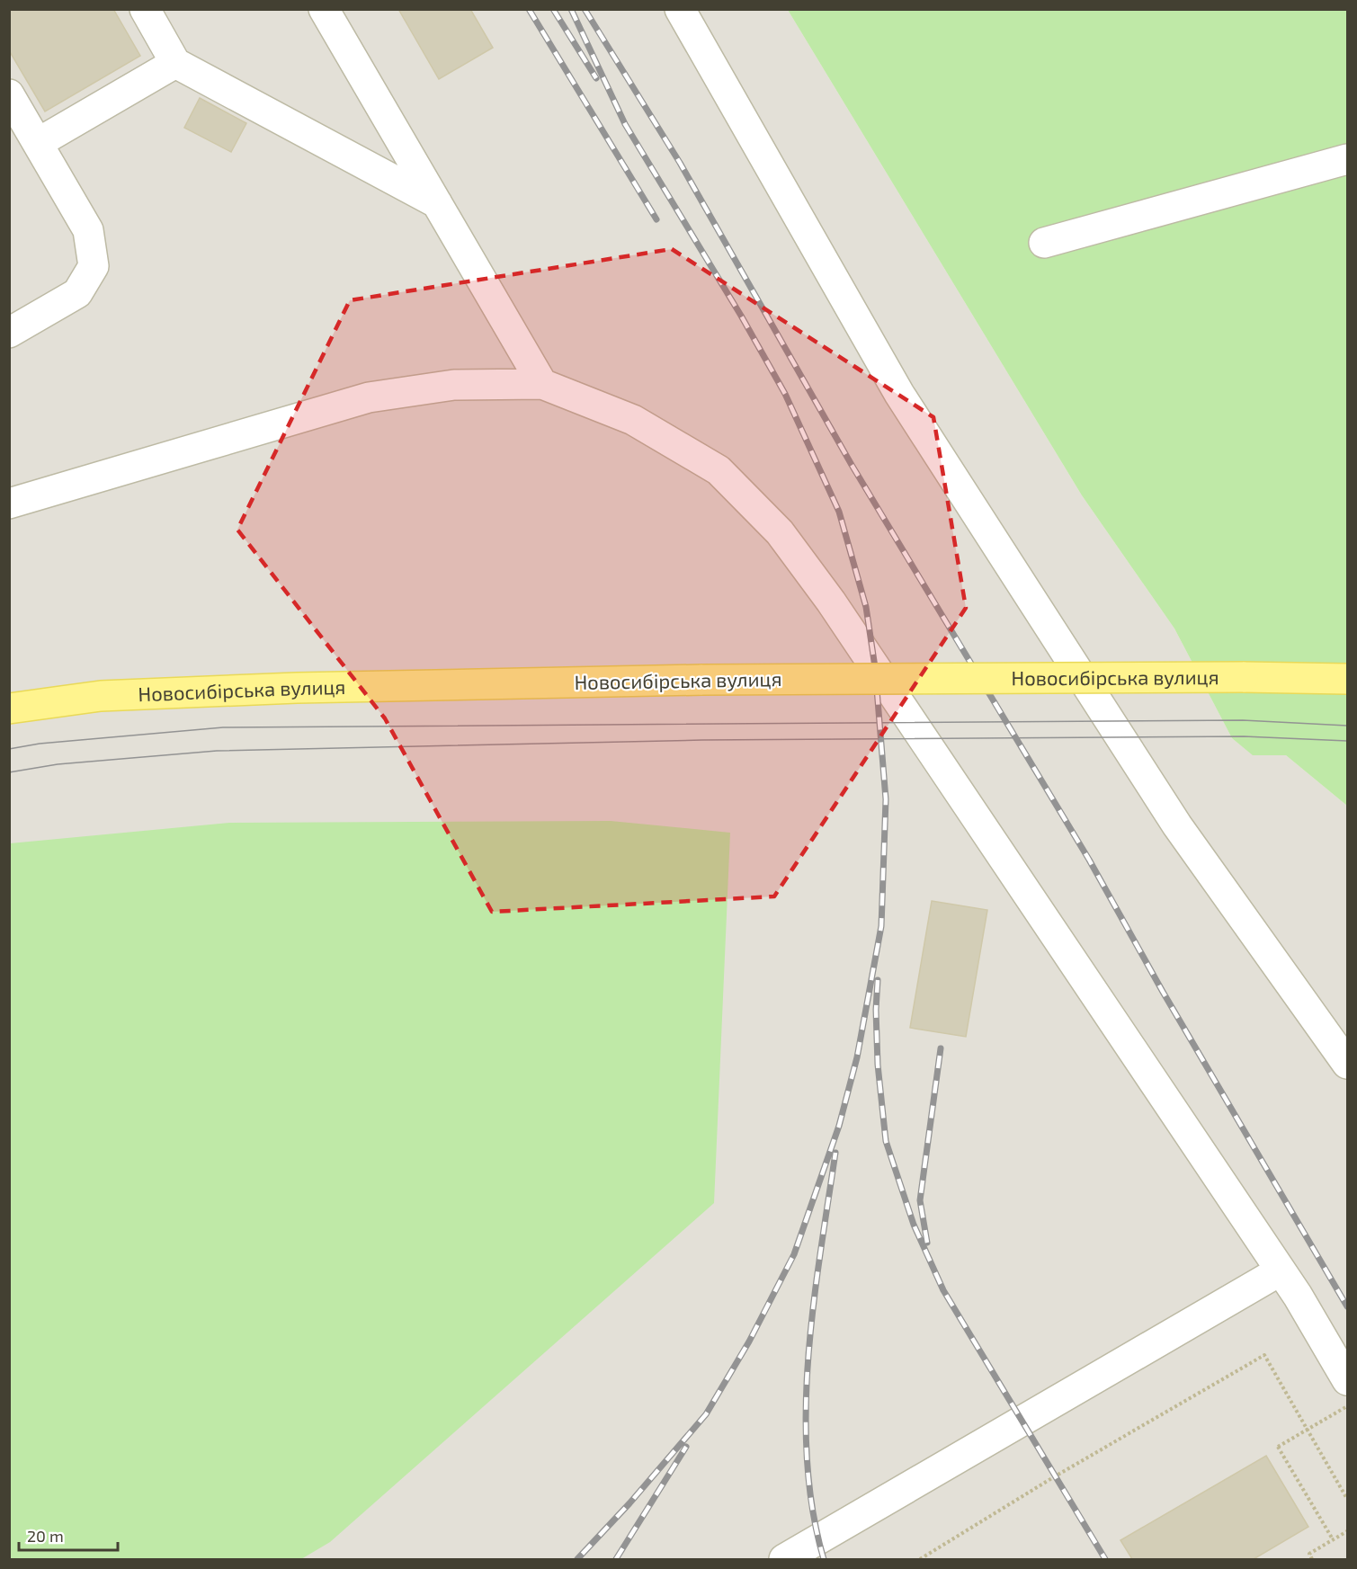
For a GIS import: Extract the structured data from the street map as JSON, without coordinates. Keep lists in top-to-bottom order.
{
  "streets": {
    "main road": ["Новосибірська вулиця"]
  },
  "scale_bar": "20 m"
}
